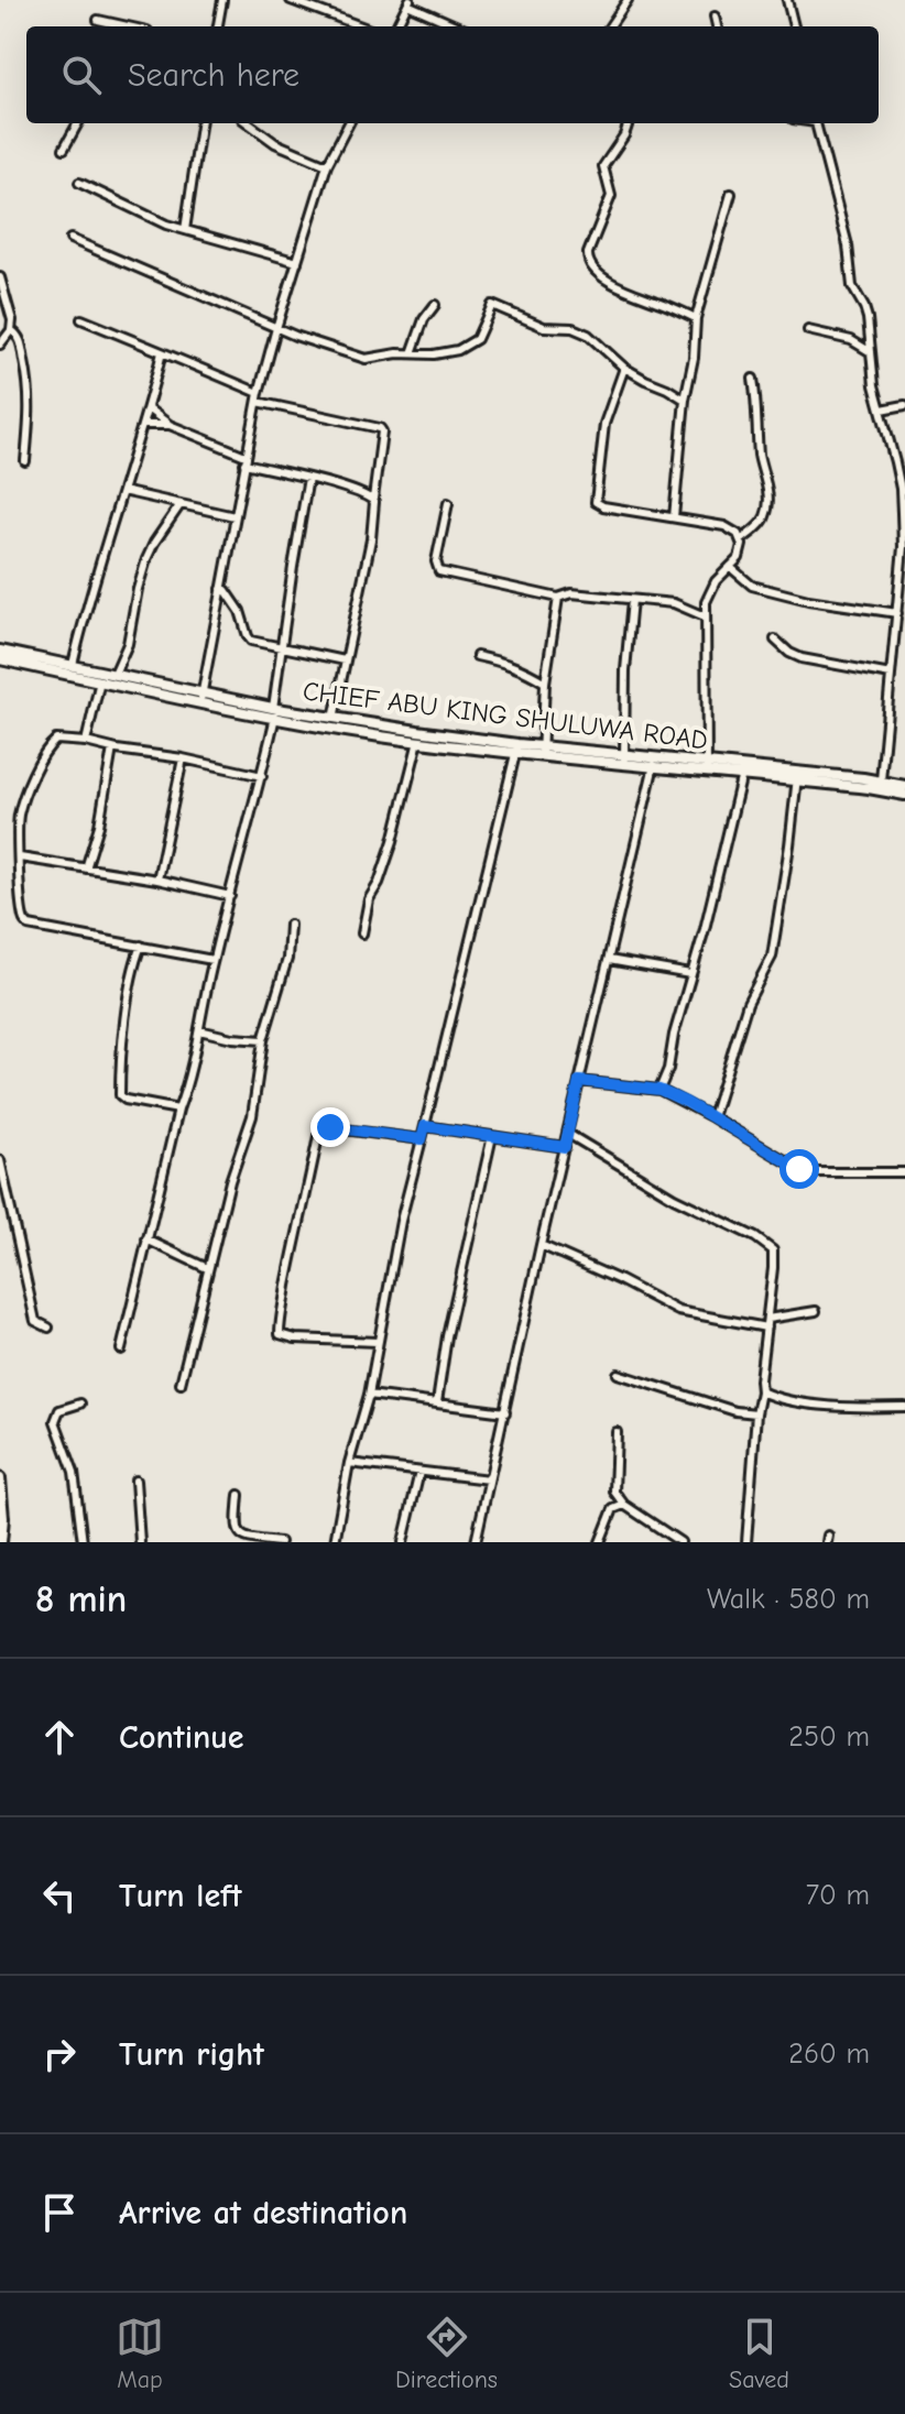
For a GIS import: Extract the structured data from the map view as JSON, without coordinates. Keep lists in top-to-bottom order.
{
  "streets": {
    "street": ["CHIEF ABU KING SHULUWA ROAD"]
  },
  "page": {
    "search": "Search here",
    "heading": ["8 min", "Walk · 580 m"],
    "list": [
      ["Continue", "250 m"],
      ["Turn left", "70 m"],
      ["Turn right", "260 m"],
      "Arrive at destination"
    ],
    "nav": ["Map", "Directions", "Saved"]
  }
}
